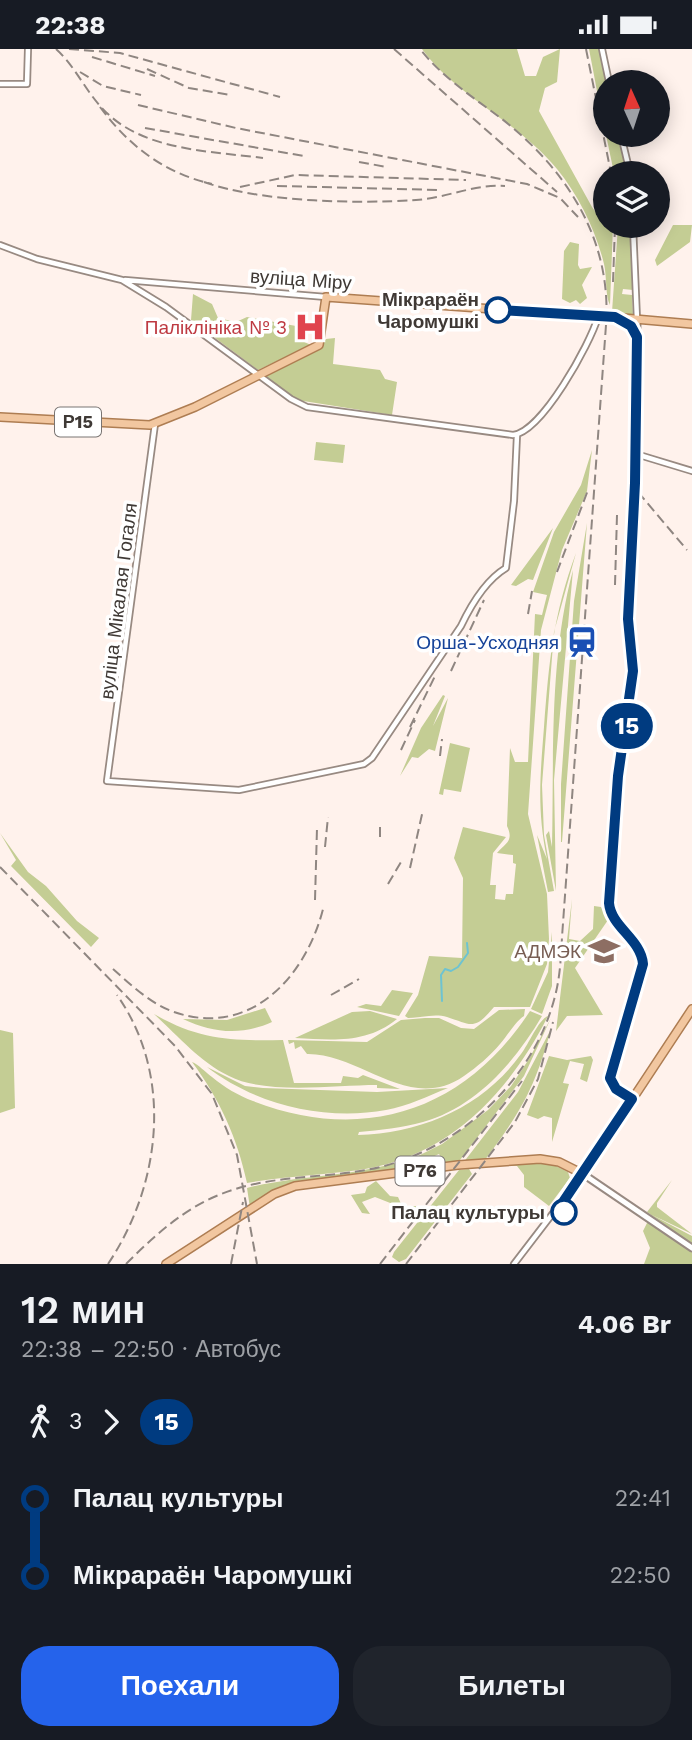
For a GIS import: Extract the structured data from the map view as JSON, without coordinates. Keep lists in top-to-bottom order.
{
  "streets": {
    "main road": ["вуліца Міру", "Р15", "Р76"],
    "street": ["вуліца Мікалая Гогаля"]
  },
  "crossings": [
    ["вуліца Міру", "Р15"],
    ["Р15", "вуліца Мікалая Гогаля"]
  ],
  "places": {
    "other": ["Мікрараён Чаромушкі", "Палац культуры"],
    "hospital": ["Паліклініка № 3"],
    "station": ["Орша-Усходняя"],
    "school or university": ["АДМЭК"]
  },
  "lines": ["bus line 15"],
  "north": "top",
  "page": {
    "status": "22:38",
    "on_map": "15",
    "heading": ["12 мин", "22:38 – 22:50 · Автобус", "4.06 Br"],
    "legs": ["3", "15"],
    "list": [
      {
        "name": "Палац культуры",
        "value": "22:41"
      },
      {
        "name": "Мікрараён Чаромушкі",
        "value": "22:50"
      }
    ],
    "buttons": ["Поехали", "Билеты"]
  }
}
